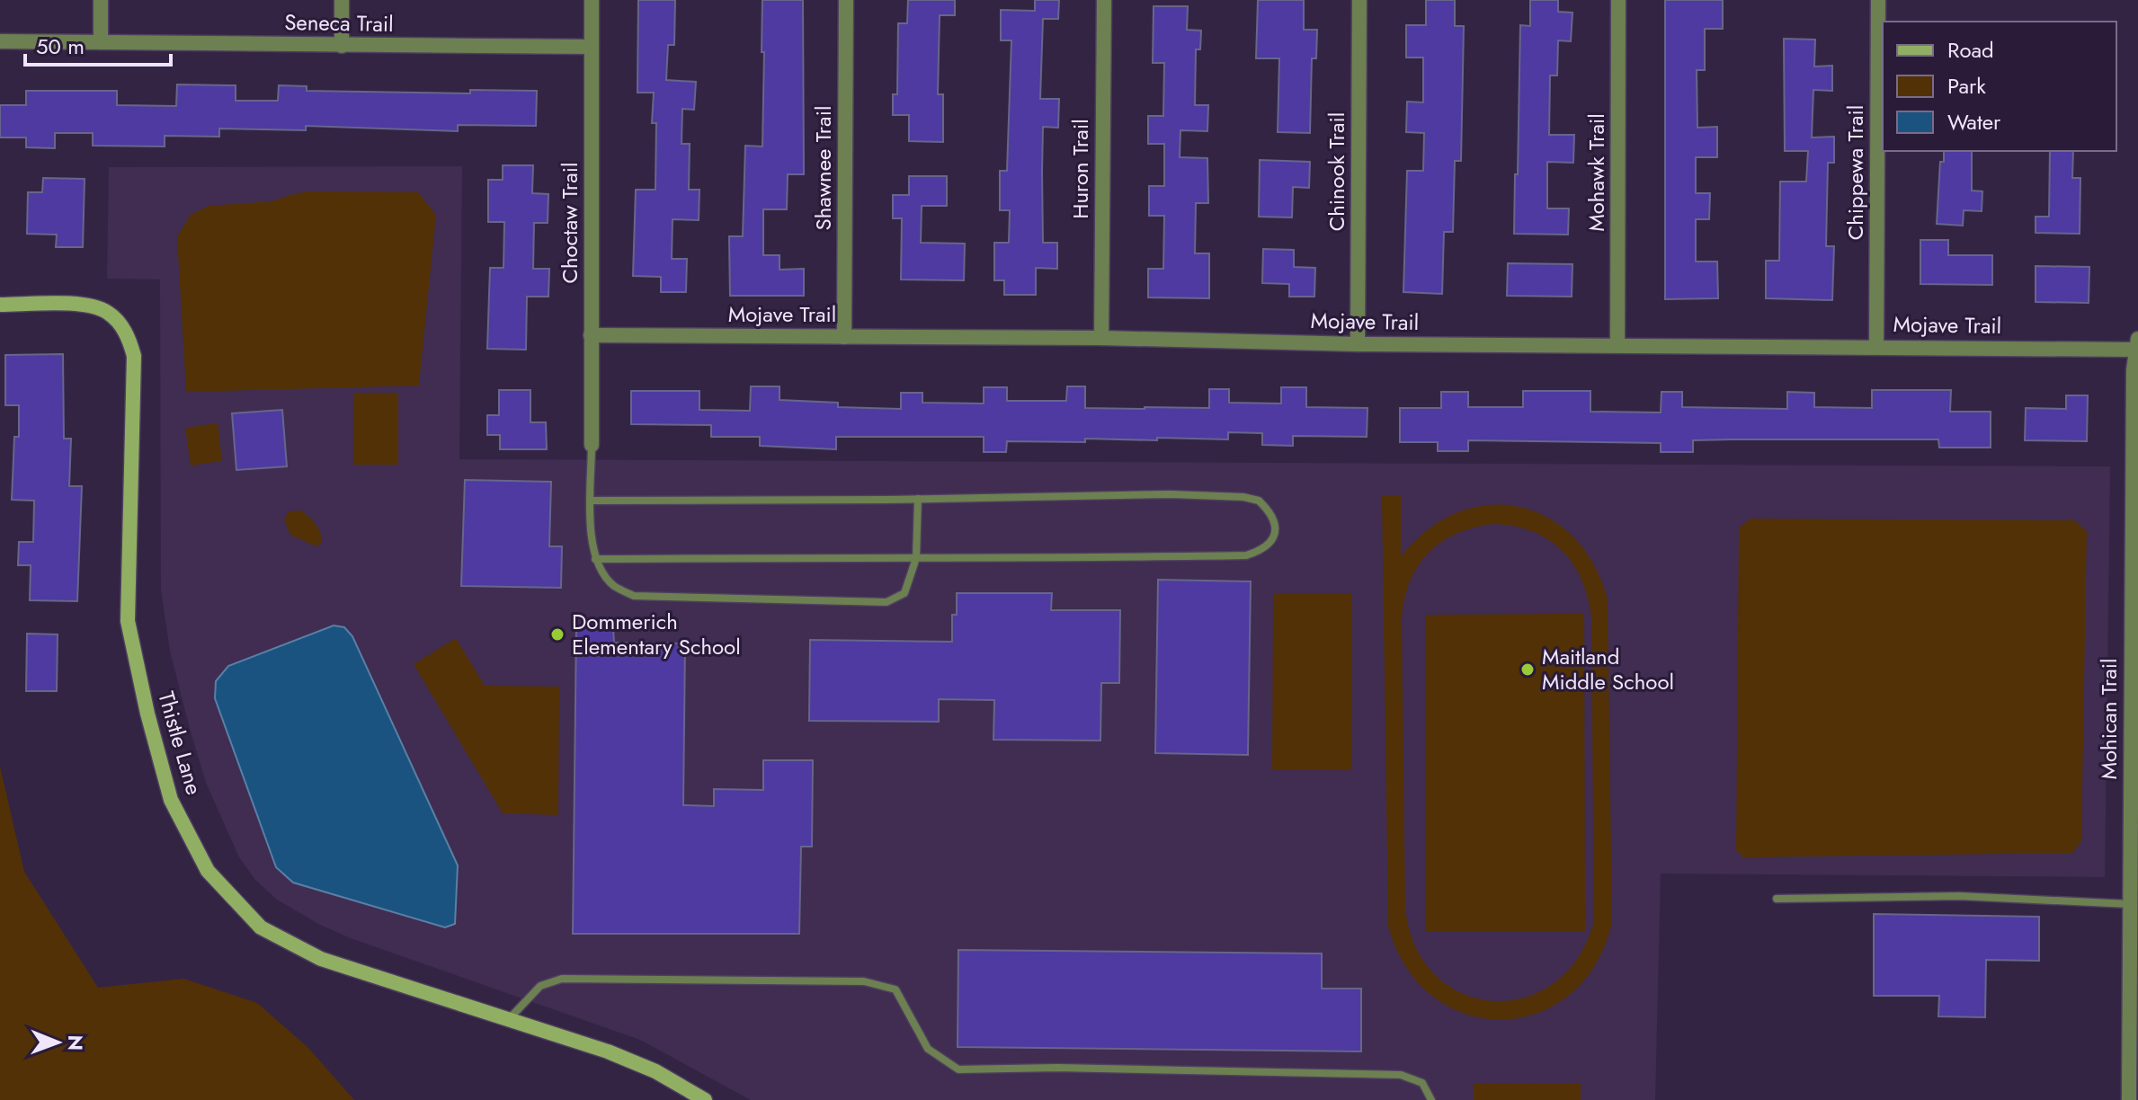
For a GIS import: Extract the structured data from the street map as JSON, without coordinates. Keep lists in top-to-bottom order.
{
  "streets": {
    "street": [
      "Seneca Trail",
      "Shawnee Trail",
      "Huron Trail",
      "Chinook Trail",
      "Mohawk Trail",
      "Chippewa Trail",
      "Choctaw Trail",
      "Mojave Trail",
      "Mohican Trail",
      "Thistle Lane"
    ]
  },
  "crossings": [
    ["Seneca Trail", "Choctaw Trail"],
    ["Shawnee Trail", "Mojave Trail"],
    ["Huron Trail", "Mojave Trail"],
    ["Chinook Trail", "Mojave Trail"],
    ["Mohawk Trail", "Mojave Trail"],
    ["Chippewa Trail", "Mojave Trail"],
    ["Choctaw Trail", "Mojave Trail"],
    ["Mojave Trail", "Mohican Trail"]
  ],
  "places": ["Dommerich Elementary School", "Maitland Middle School"],
  "legend": ["Road", "Park", "Water"],
  "scale_bar": "50 m",
  "north": "right"
}
